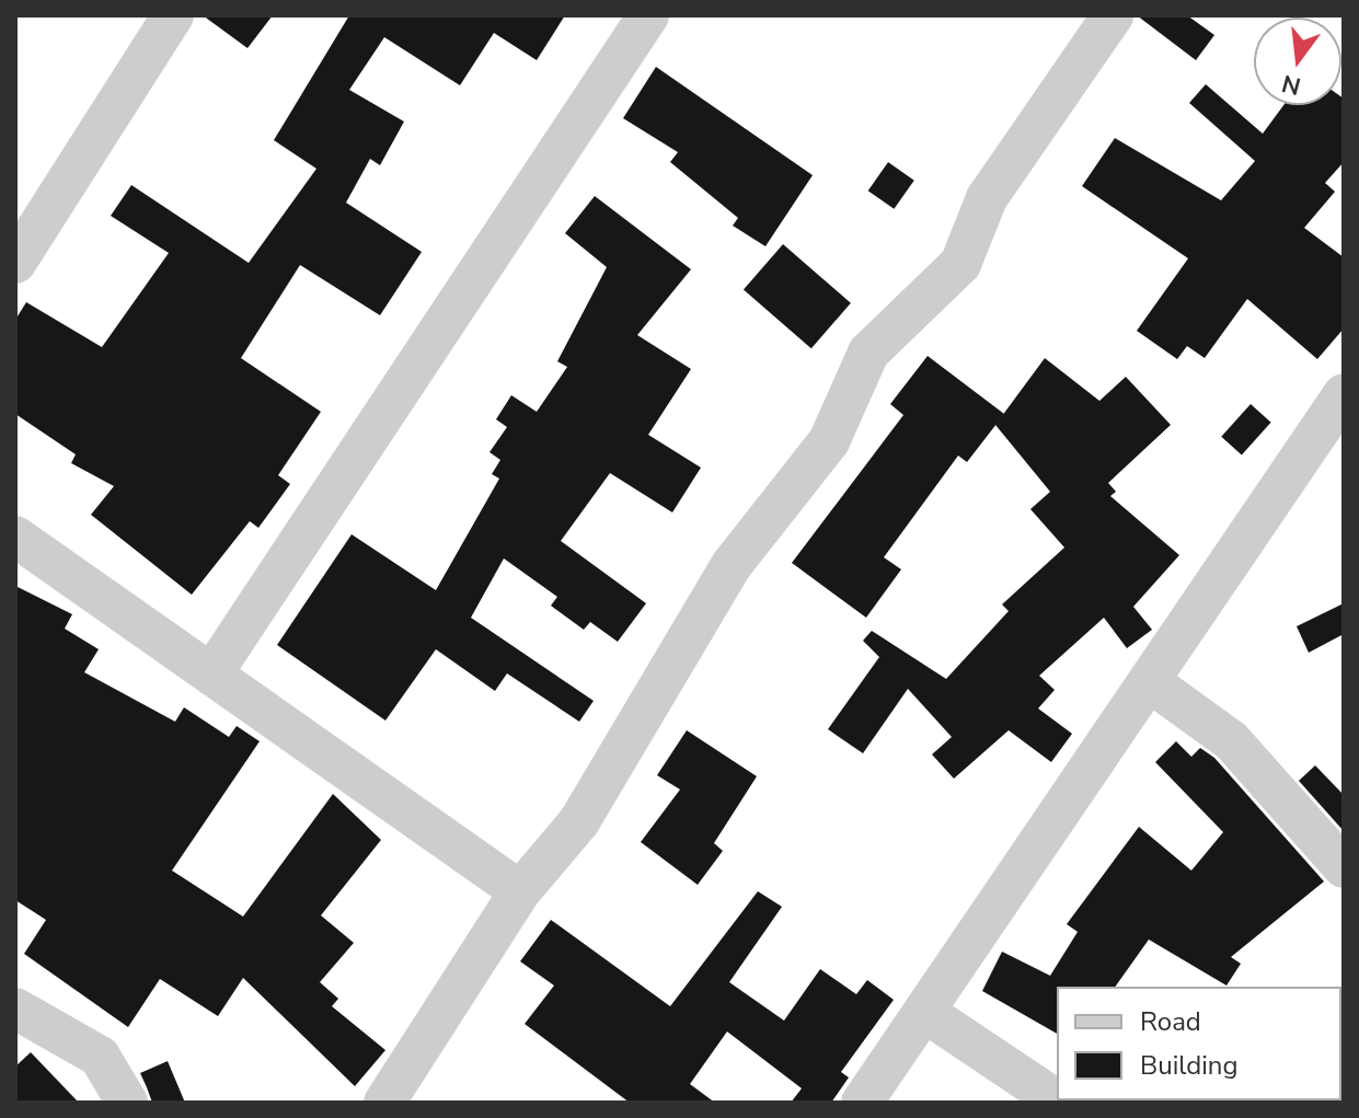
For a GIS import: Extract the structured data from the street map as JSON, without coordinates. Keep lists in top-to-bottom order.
{
  "legend": ["Road", "Building"],
  "north": "bottom"
}
